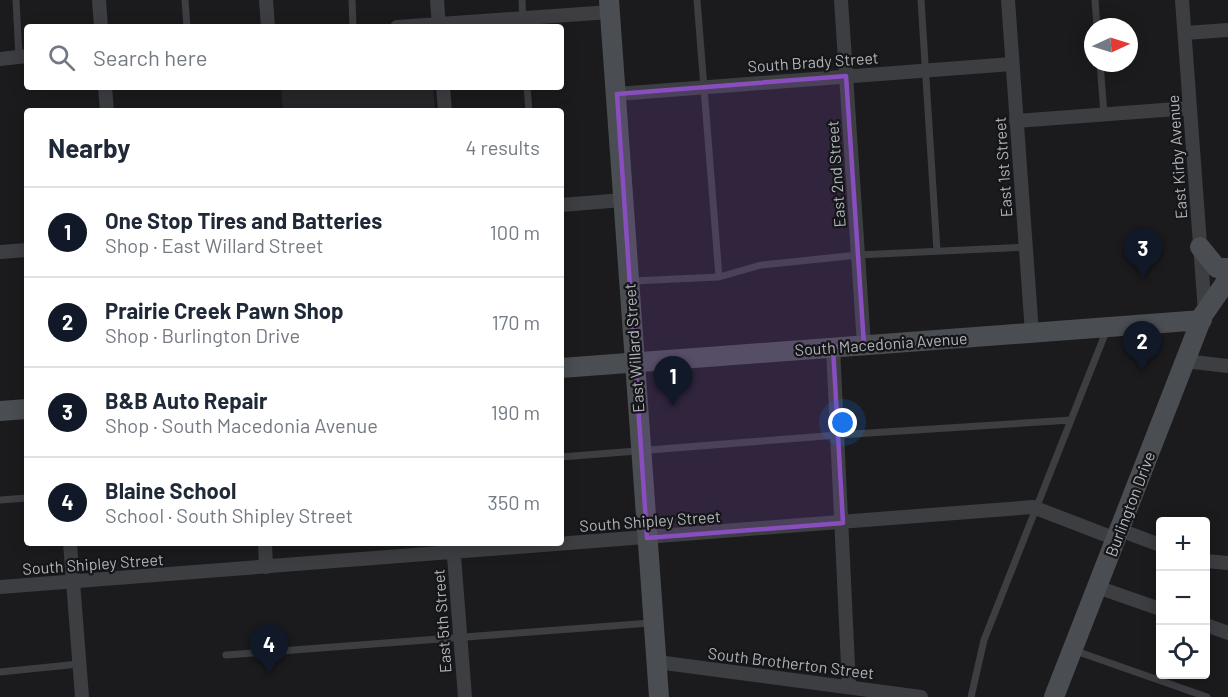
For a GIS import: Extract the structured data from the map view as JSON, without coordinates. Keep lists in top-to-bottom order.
{
  "streets": {
    "street": [
      "South Brady Street",
      "East Kirby Avenue",
      "East 1st Street",
      "East 2nd Street",
      "South Macedonia Avenue",
      "East Willard Street",
      "Burlington Drive",
      "South Shipley Street",
      "East 5th Street",
      "South Brotherton Street"
    ]
  },
  "crossings": [
    ["South Brady Street", "East 1st Street"],
    ["South Brady Street", "East 2nd Street"],
    ["South Brady Street", "East Willard Street"],
    ["East Kirby Avenue", "South Macedonia Avenue"],
    ["East Kirby Avenue", "Burlington Drive"],
    ["East 1st Street", "South Macedonia Avenue"],
    ["East 2nd Street", "South Macedonia Avenue"],
    ["South Macedonia Avenue", "East Willard Street"],
    ["South Macedonia Avenue", "Burlington Drive"],
    ["East Willard Street", "South Shipley Street"],
    ["East Willard Street", "South Brotherton Street"],
    ["Burlington Drive", "South Shipley Street"],
    ["South Shipley Street", "East 5th Street"]
  ],
  "north": "right",
  "page": {
    "search": "Search here",
    "heading": ["Nearby", "4 results"],
    "list": [
      {
        "mark": "1",
        "name": "One Stop Tires and Batteries",
        "note": "Shop · East Willard Street",
        "value": "100 m"
      },
      {
        "mark": "2",
        "name": "Prairie Creek Pawn Shop",
        "note": "Shop · Burlington Drive",
        "value": "170 m"
      },
      {
        "mark": "3",
        "name": "B&B Auto Repair",
        "note": "Shop · South Macedonia Avenue",
        "value": "190 m"
      },
      {
        "mark": "4",
        "name": "Blaine School",
        "note": "School · South Shipley Street",
        "value": "350 m"
      }
    ],
    "pins": [
      "3",
      "2",
      "1",
      "4"
    ],
    "map_buttons": ["+", "−"]
  }
}
